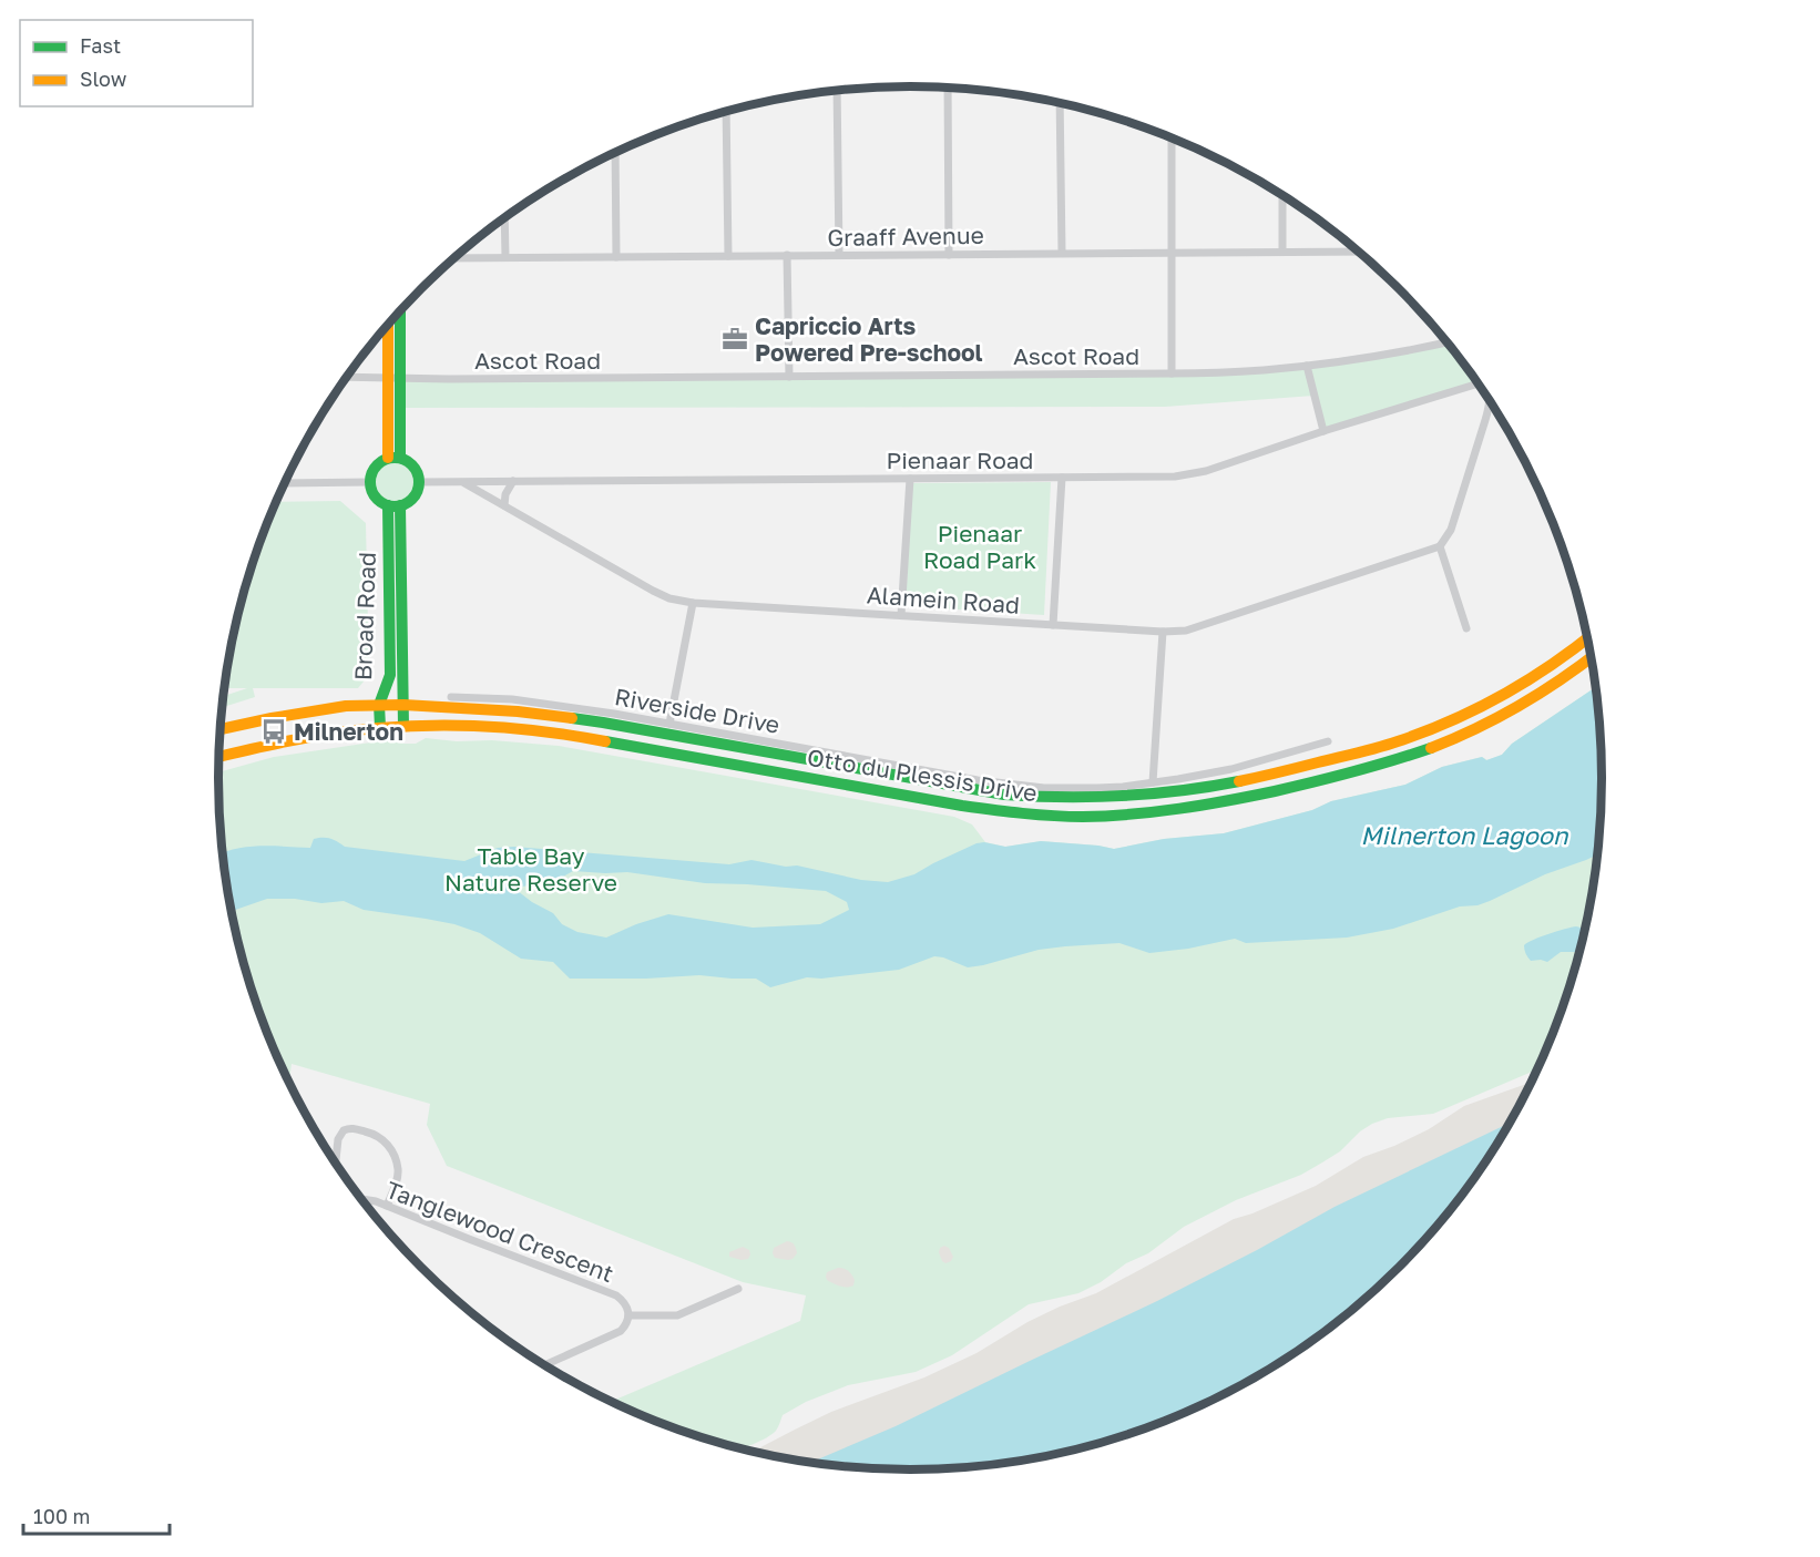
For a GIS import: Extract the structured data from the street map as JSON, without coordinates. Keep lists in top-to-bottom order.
{
  "streets": {
    "main road": ["Broad Road", "Otto du Plessis Drive"],
    "street": [
      "Graaff Avenue",
      "Ascot Road",
      "Pienaar Road",
      "Alamein Road",
      "Riverside Drive",
      "Tanglewood Crescent"
    ]
  },
  "crossings": [
    ["Pienaar Road", "Alamein Road"],
    ["Pienaar Road", "Broad Road"],
    ["Broad Road", "Otto du Plessis Drive"]
  ],
  "water": ["Milnerton Lagoon"],
  "parks": ["Pienaar Road Park", "Table Bay Nature Reserve"],
  "places": {
    "office": ["Capriccio Arts Powered Pre-school"],
    "bus stop": ["Milnerton"]
  },
  "legend": ["Fast", "Slow"],
  "scale_bar": "100 m"
}
